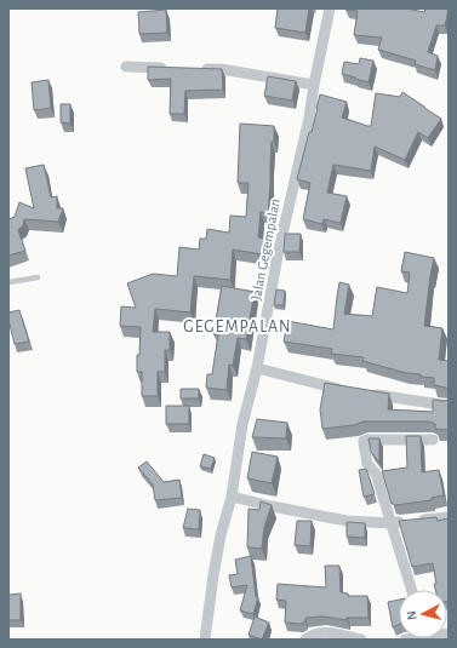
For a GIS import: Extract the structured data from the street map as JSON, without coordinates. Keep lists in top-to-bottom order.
{
  "streets": {
    "street": ["Jalan Gegempalan"]
  },
  "districts": ["GEGEMPALAN"],
  "north": "left"
}
